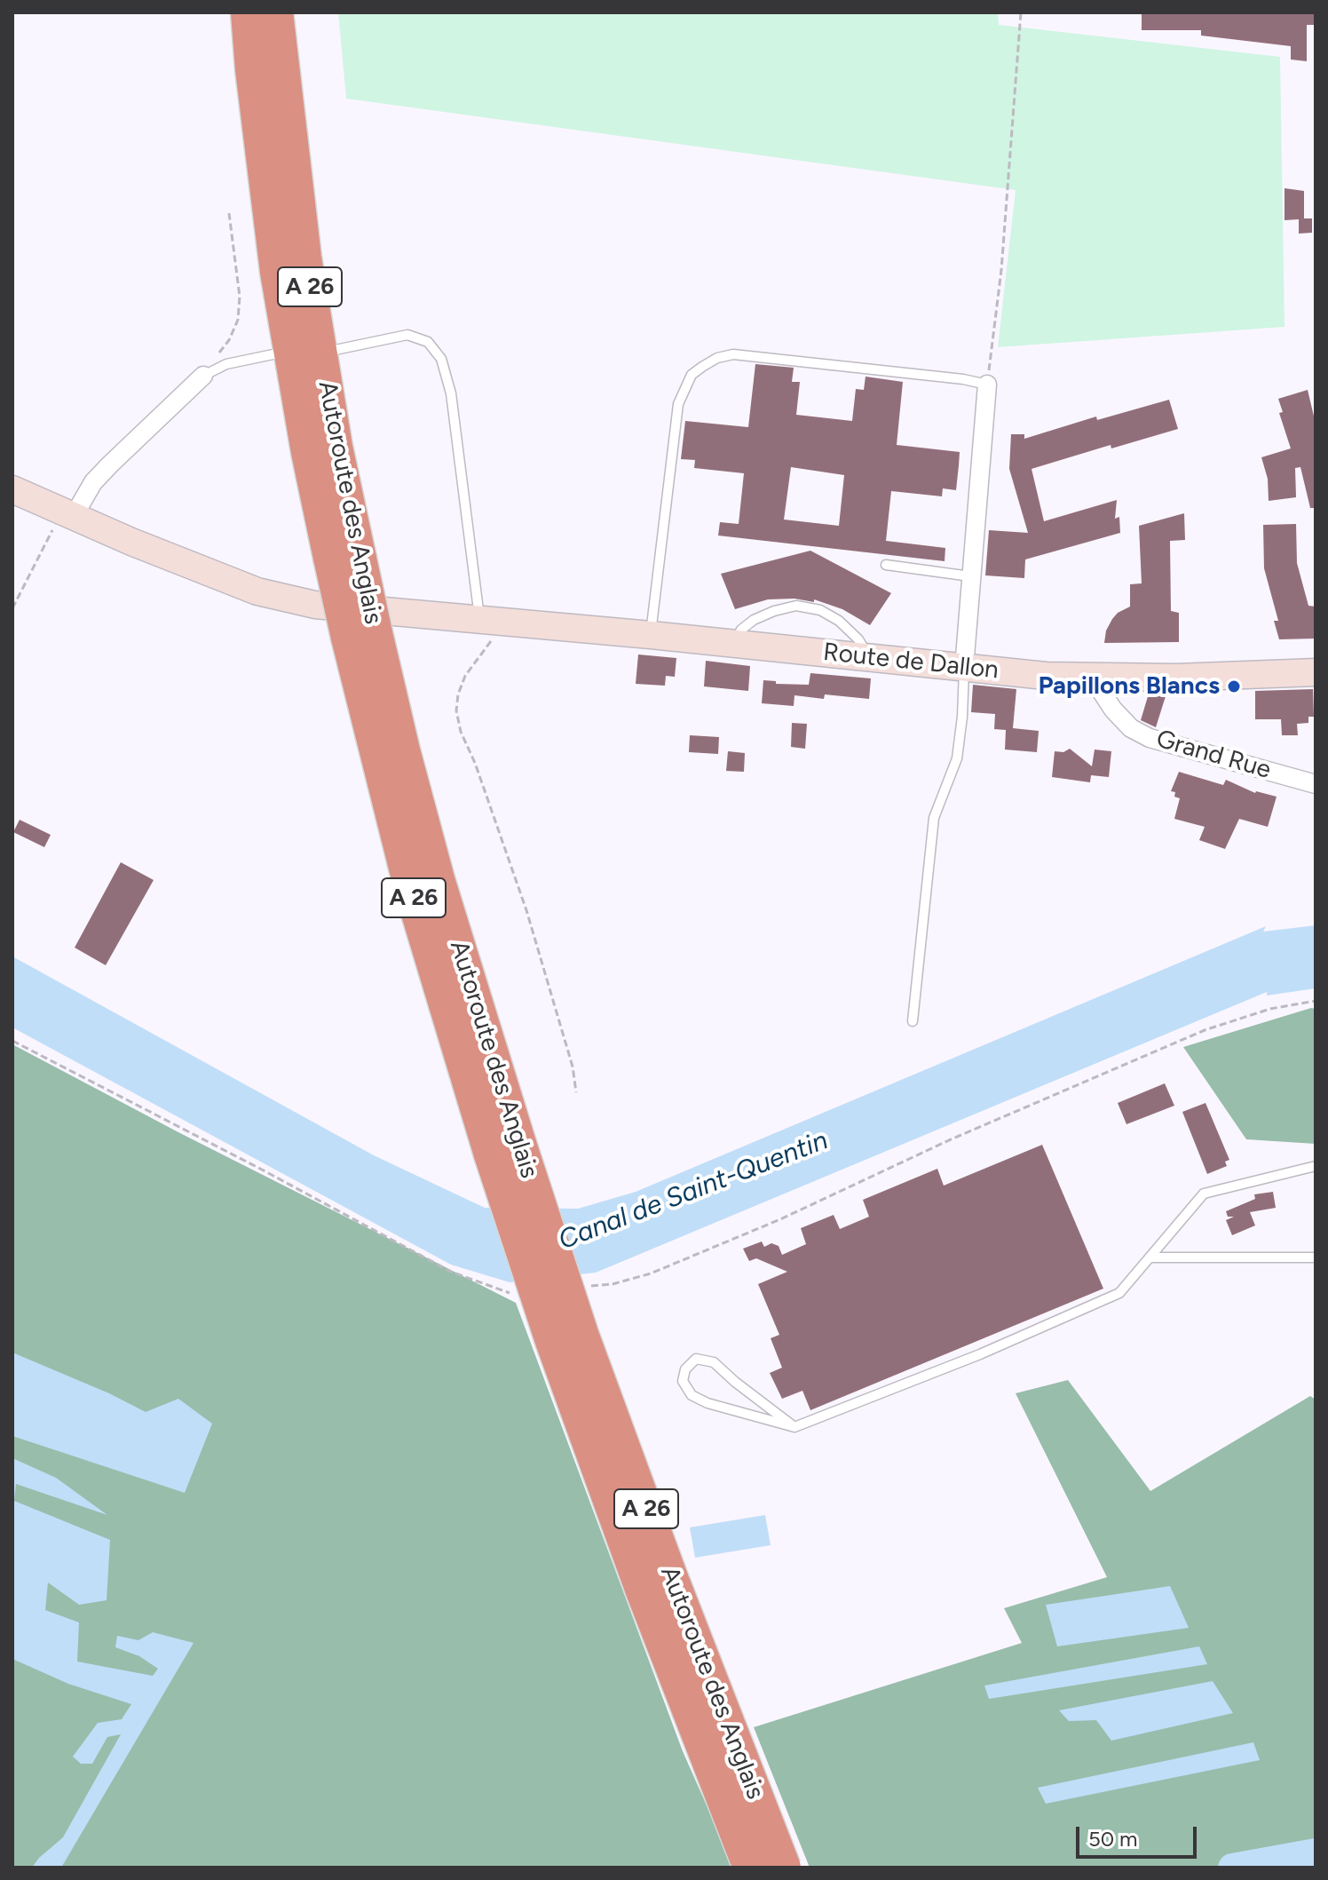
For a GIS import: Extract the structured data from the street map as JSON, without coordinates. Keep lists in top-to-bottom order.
{
  "streets": {
    "highway": ["A 26", "Autoroute des Anglais"],
    "street": ["Route de Dallon", "Grand Rue"]
  },
  "crossings": [
    ["Route de Dallon", "Grand Rue"]
  ],
  "water": ["Canal de Saint-Quentin"],
  "places": ["Papillons Blancs"],
  "scale_bar": "50 m"
}
